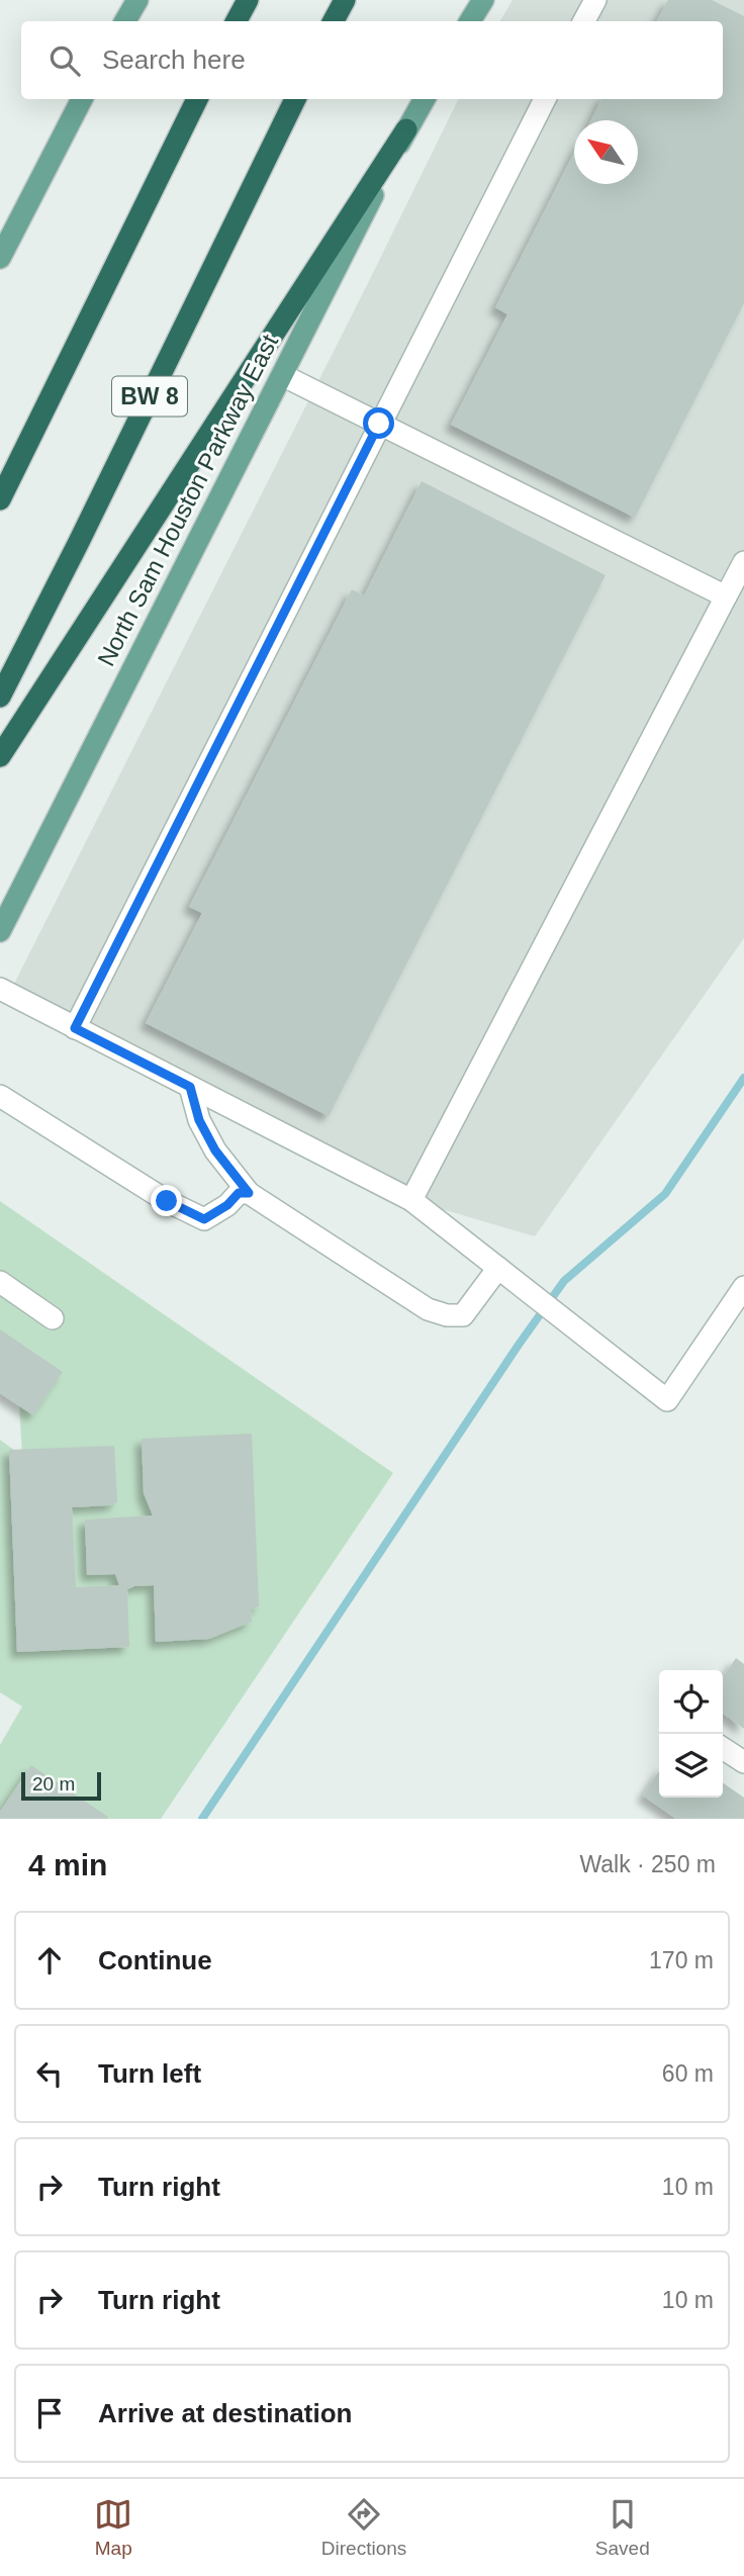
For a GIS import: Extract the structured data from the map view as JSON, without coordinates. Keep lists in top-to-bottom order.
{
  "streets": {
    "highway": ["BW 8"],
    "main road": ["North Sam Houston Parkway East"]
  },
  "scale_bar": "20 m",
  "north": "top left",
  "page": {
    "search": "Search here",
    "scale": "20 m",
    "heading": ["4 min", "Walk · 250 m"],
    "list": [
      ["Continue", "170 m"],
      ["Turn left", "60 m"],
      ["Turn right", "10 m"],
      ["Turn right", "10 m"],
      "Arrive at destination"
    ],
    "nav": ["Map", "Directions", "Saved"]
  }
}
